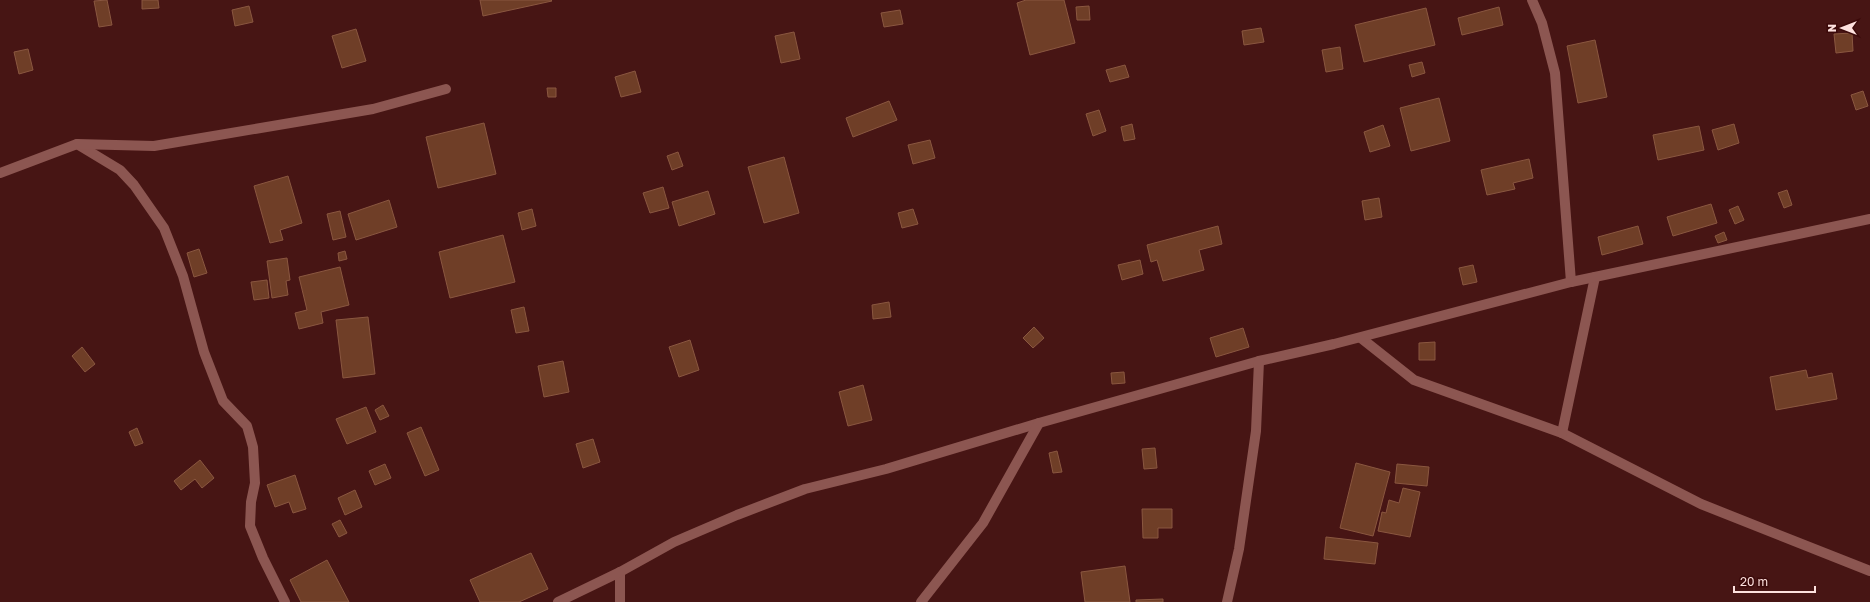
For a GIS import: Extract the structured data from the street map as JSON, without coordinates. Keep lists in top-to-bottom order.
{
  "scale_bar": "20 m",
  "north": "left"
}
